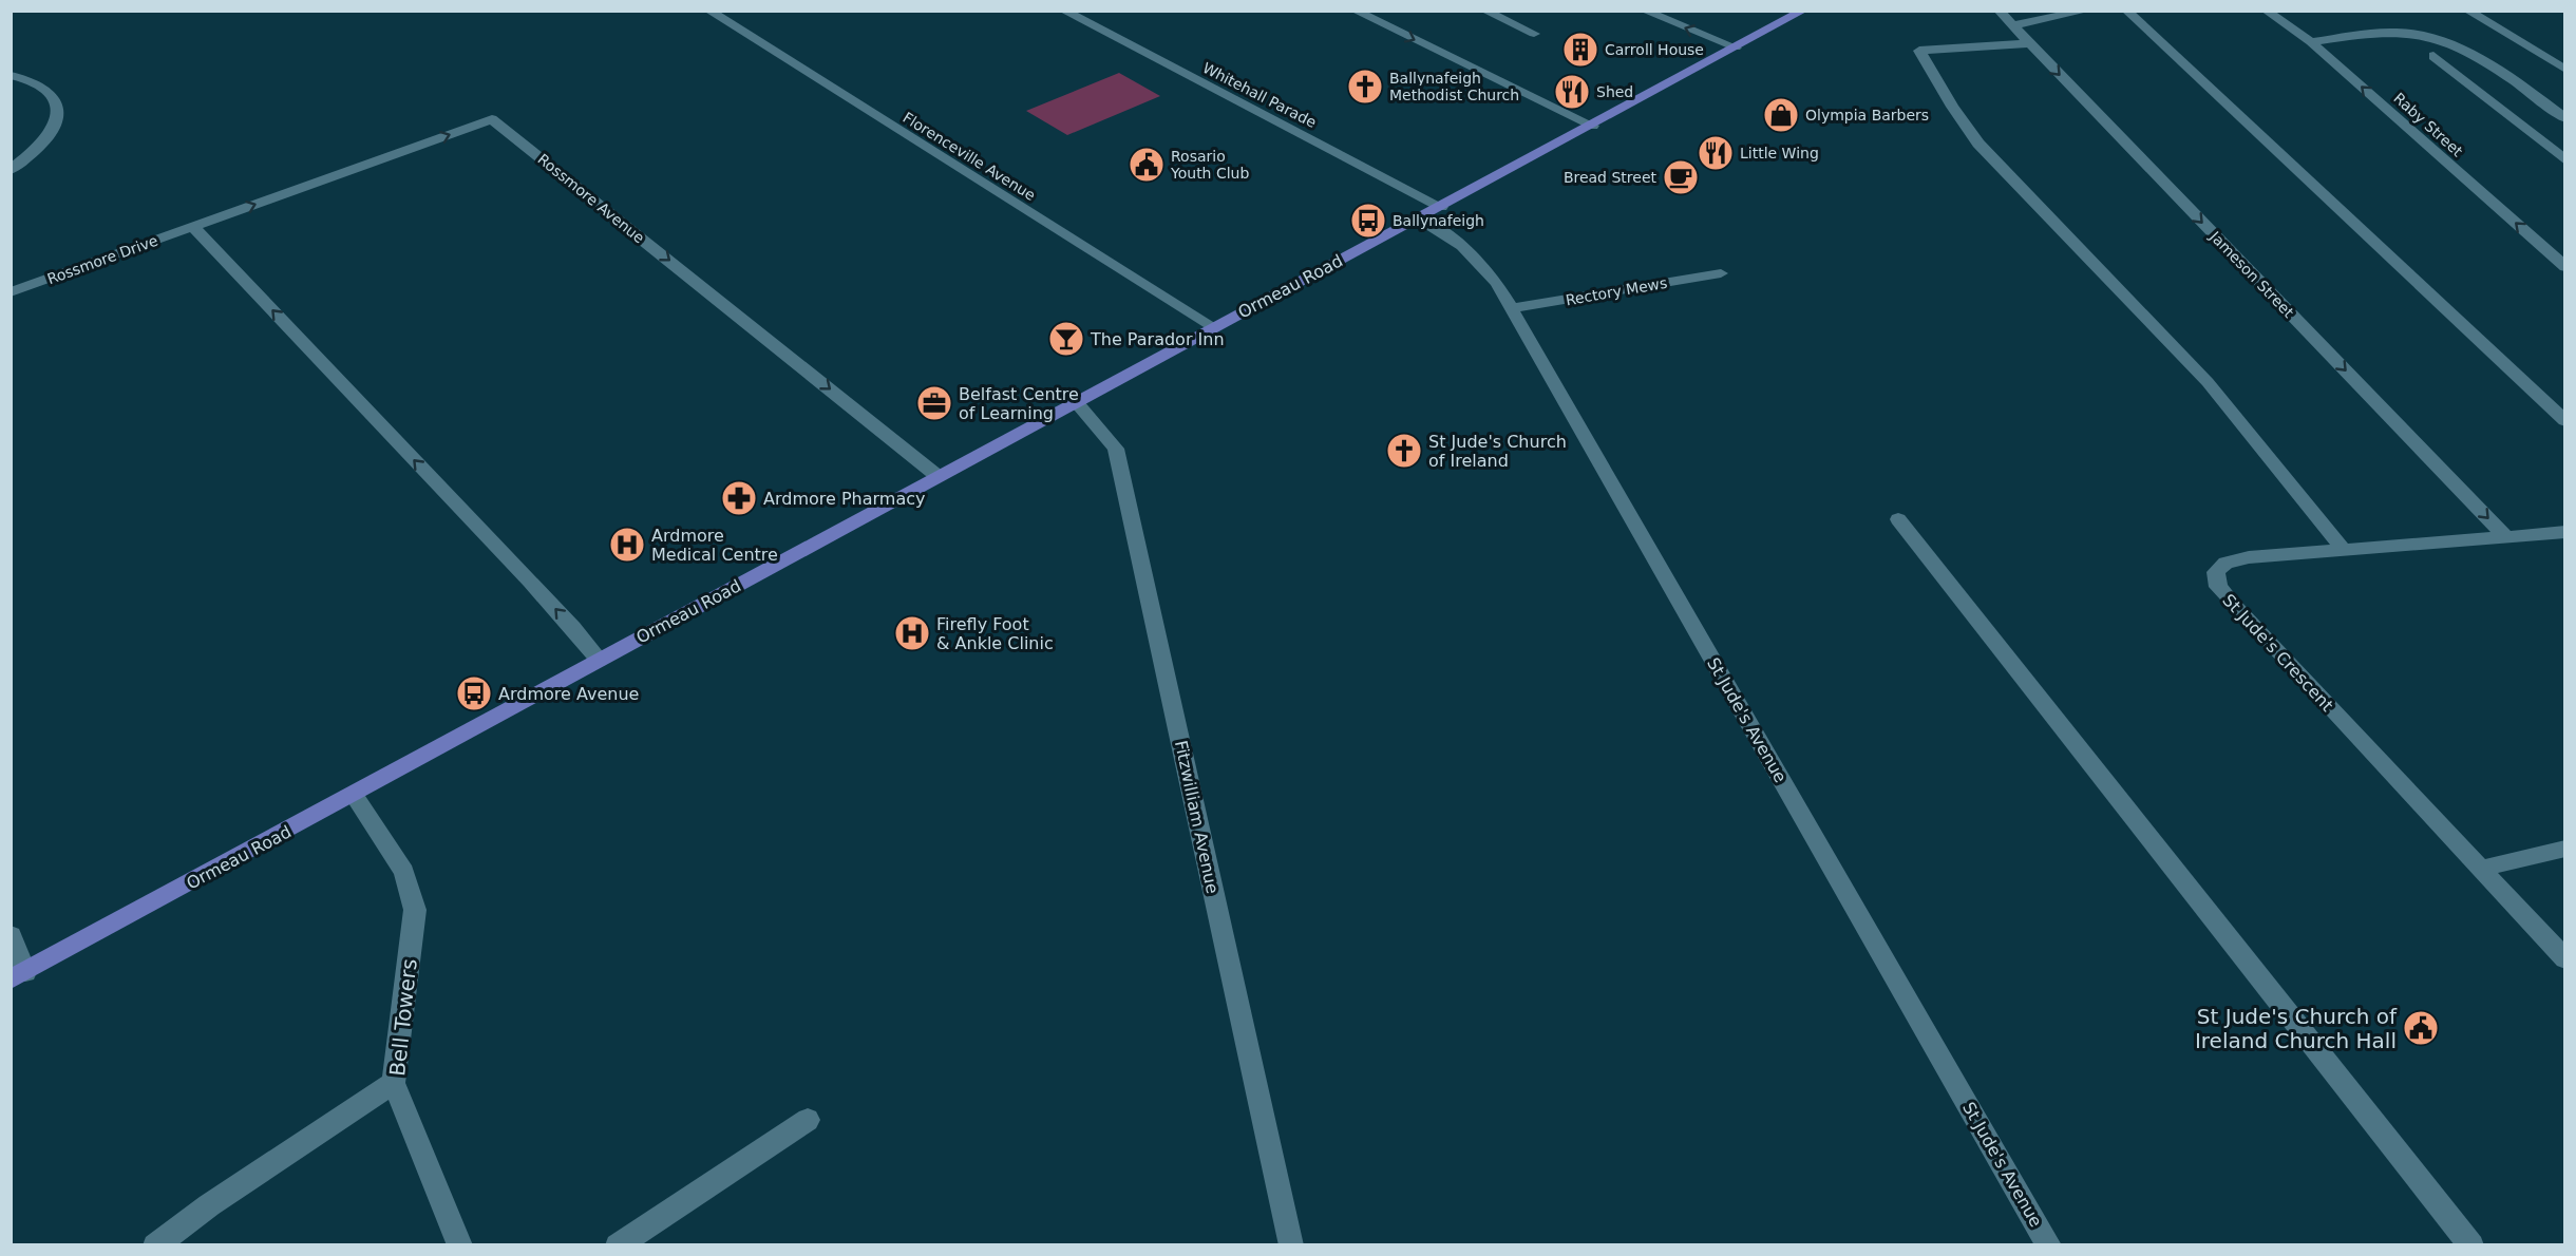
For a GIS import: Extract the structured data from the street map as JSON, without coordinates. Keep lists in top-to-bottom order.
{
  "streets": {
    "main road": ["Ormeau Road"],
    "street": [
      "Whitehall Parade",
      "Raby Street",
      "Florenceville Avenue",
      "Rossmore Avenue",
      "Rossmore Drive",
      "Jameson Street",
      "Rectory Mews",
      "St Jude's Crescent",
      "St Jude's Avenue",
      "Fitzwilliam Avenue",
      "Bell Towers"
    ]
  },
  "crossings": [
    ["Whitehall Parade", "Ormeau Road"],
    ["Florenceville Avenue", "Ormeau Road"],
    ["Rossmore Avenue", "Rossmore Drive"],
    ["Rossmore Avenue", "Ormeau Road"],
    ["Jameson Street", "St Jude's Crescent"],
    ["Ormeau Road", "St Jude's Avenue"],
    ["Ormeau Road", "Fitzwilliam Avenue"],
    ["Ormeau Road", "Bell Towers"],
    ["Rectory Mews", "St Jude's Avenue"]
  ],
  "one_way": ["Rossmore Avenue"],
  "places": {
    "building": ["Carroll House"],
    "church": ["Ballynafeigh Methodist Church", "St Jude's Church of Ireland"],
    "restaurant": ["Shed", "Little Wing"],
    "shop": ["Olympia Barbers"],
    "public building": ["Rosario Youth Club", "St Jude's Church of Ireland Church Hall"],
    "cafe": ["Bread Street"],
    "bus stop": ["Ballynafeigh", "Ardmore Avenue"],
    "bar": ["The Parador Inn"],
    "office": ["Belfast Centre of Learning"],
    "pharmacy": ["Ardmore Pharmacy"],
    "hospital": ["Ardmore Medical Centre", "Firefly Foot & Ankle Clinic"]
  }
}
